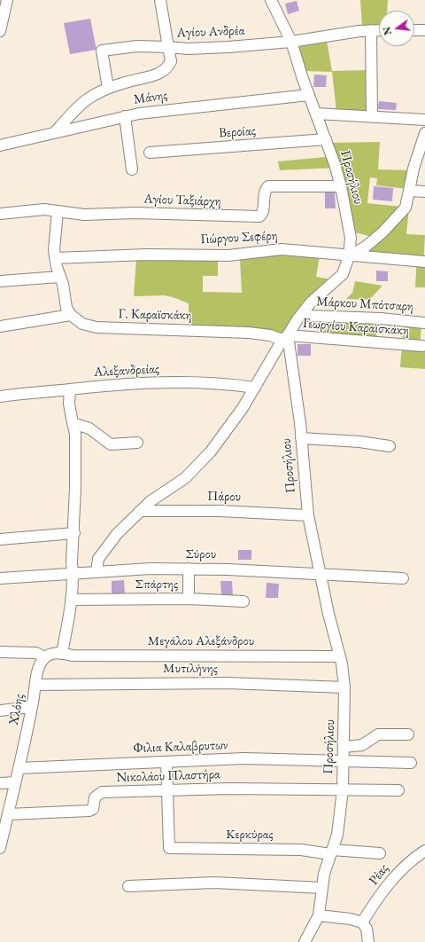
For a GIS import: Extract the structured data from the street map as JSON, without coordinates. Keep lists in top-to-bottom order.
{
  "streets": {
    "street": [
      "Αγίου Ανδρέα",
      "Μάνης",
      "Βεροίας",
      "Προσήλιου",
      "Αγίου Ταξιάρχη",
      "Γιώργου Σεφέρη",
      "Μάρκου Μπότσαρη",
      "Γ. Καραϊσκάκη",
      "Γεωργίου Καραϊσκάκη",
      "Αλεξανδρείας",
      "Πάρου",
      "Σύρου",
      "Σπάρτης",
      "Μεγάλου Αλεξάνδρου",
      "Μυτιλήνης",
      "Χλόης",
      "Φιλια Καλαβρυτων",
      "Νικολάου Πλαστήρα",
      "Κερκύρας",
      "Ρέας"
    ]
  },
  "crossings": [
    ["Αγίου Ανδρέα", "Μάνης"],
    ["Αγίου Ανδρέα", "Προσήλιου"],
    ["Μάνης", "Προσήλιου"],
    ["Βεροίας", "Προσήλιου"],
    ["Προσήλιου", "Αγίου Ταξιάρχη"],
    ["Προσήλιου", "Γιώργου Σεφέρη"],
    ["Προσήλιου", "Μάρκου Μπότσαρη"],
    ["Προσήλιου", "Γ. Καραϊσκάκη"],
    ["Προσήλιου", "Γεωργίου Καραϊσκάκη"],
    ["Προσήλιου", "Πάρου"],
    ["Προσήλιου", "Σύρου"],
    ["Προσήλιου", "Μεγάλου Αλεξάνδρου"],
    ["Προσήλιου", "Μυτιλήνης"],
    ["Προσήλιου", "Φιλια Καλαβρυτων"],
    ["Προσήλιου", "Νικολάου Πλαστήρα"],
    ["Προσήλιου", "Κερκύρας"],
    ["Γ. Καραϊσκάκη", "Γεωργίου Καραϊσκάκη"],
    ["Μυτιλήνης", "Χλόης"],
    ["Χλόης", "Φιλια Καλαβρυτων"],
    ["Χλόης", "Νικολάου Πλαστήρα"],
    ["Νικολάου Πλαστήρα", "Κερκύρας"]
  ],
  "north": "left"
}
